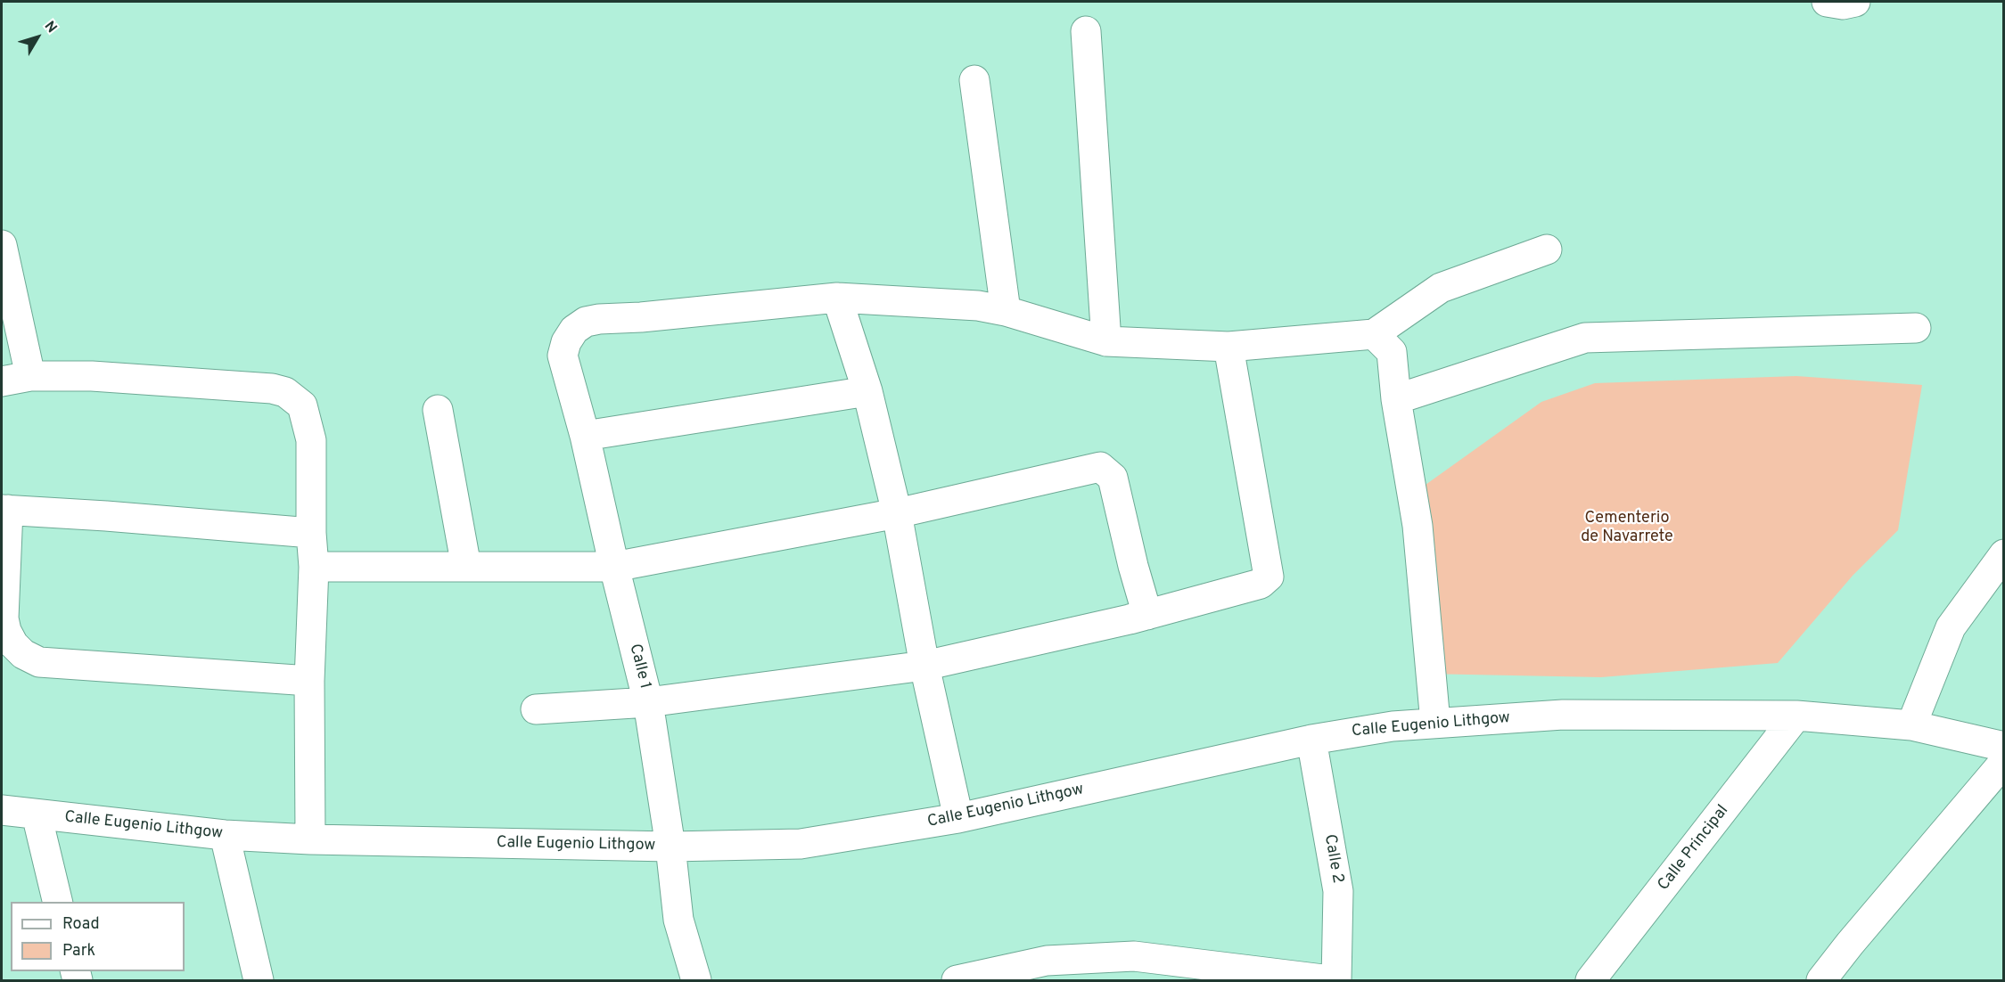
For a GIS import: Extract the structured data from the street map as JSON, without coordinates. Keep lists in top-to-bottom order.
{
  "streets": {
    "street": [
      "Calle 1",
      "Calle Eugenio Lithgow",
      "Calle Principal",
      "Calle 2"
    ]
  },
  "crossings": [
    ["Calle 1", "Calle Eugenio Lithgow"],
    ["Calle Eugenio Lithgow", "Calle Principal"],
    ["Calle Eugenio Lithgow", "Calle 2"]
  ],
  "parks": ["Cementerio de Navarrete"],
  "legend": ["Road", "Park"],
  "north": "top right"
}
